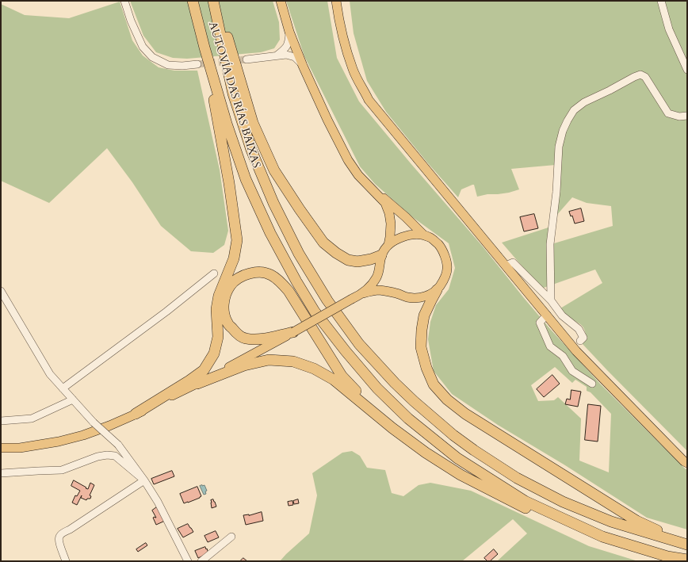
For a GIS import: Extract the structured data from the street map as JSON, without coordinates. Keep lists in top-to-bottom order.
{
  "streets": {
    "highway": ["AUTOVÍA DAS RÍAS BAIXAS"]
  }
}
